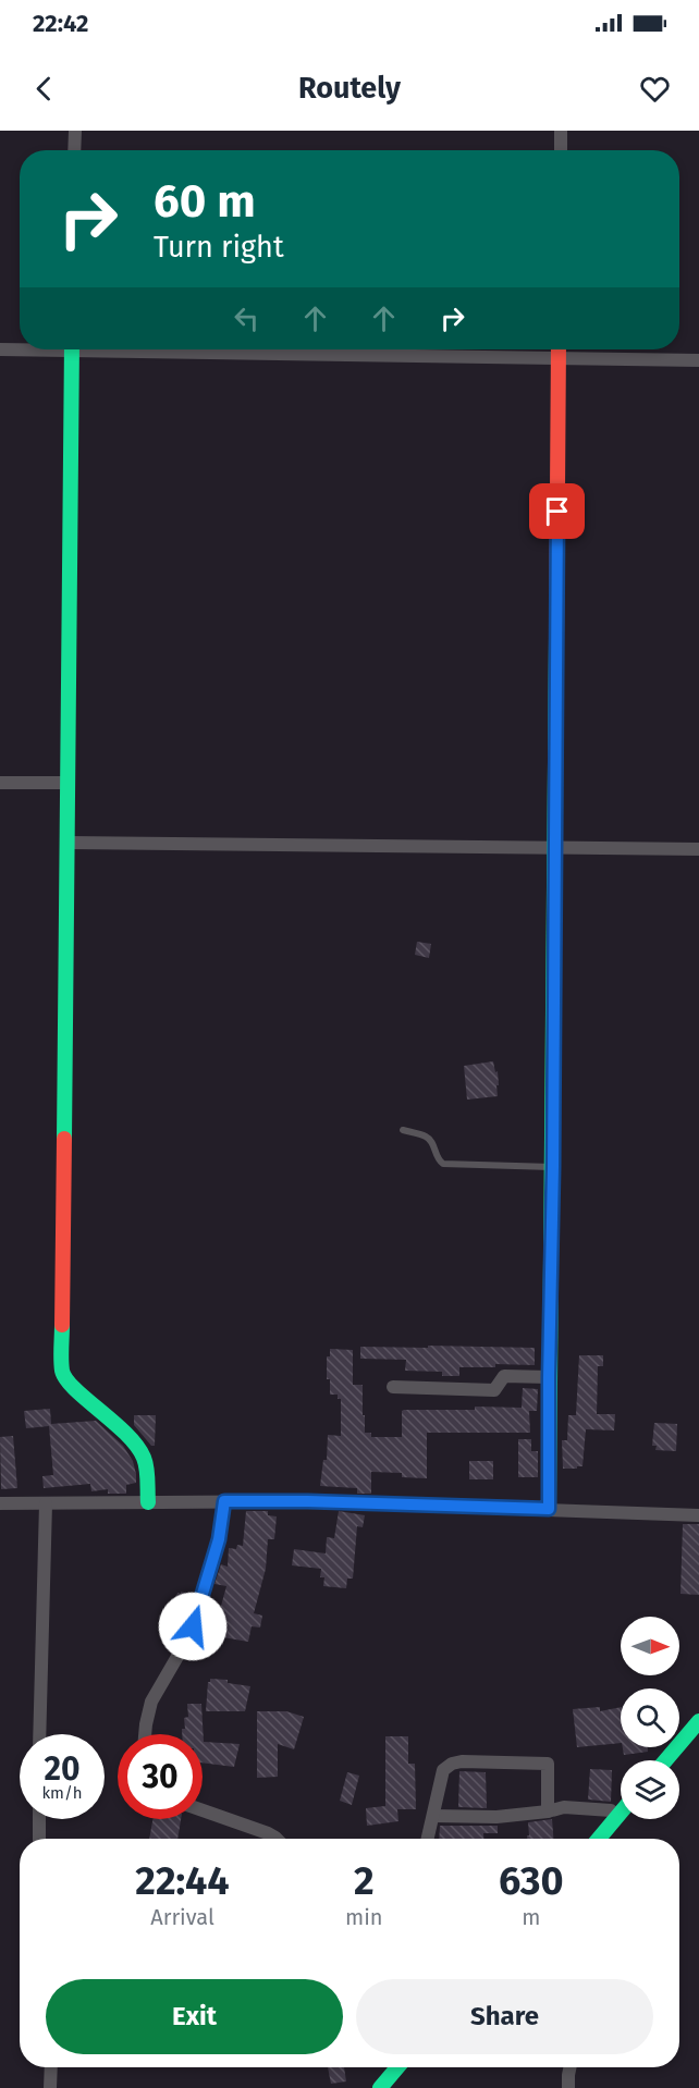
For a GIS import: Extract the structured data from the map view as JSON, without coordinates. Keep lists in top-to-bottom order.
{
  "north": "right",
  "page": {
    "status": "22:42",
    "header": "Routely",
    "turn": ["60 m", "Turn right"],
    "speed": "20 km/h",
    "limit": "30",
    "eta": [
      "22:44",
      "Arrival",
      "2",
      "min",
      "630",
      "m"
    ],
    "buttons": ["Exit", "Share"]
  }
}
